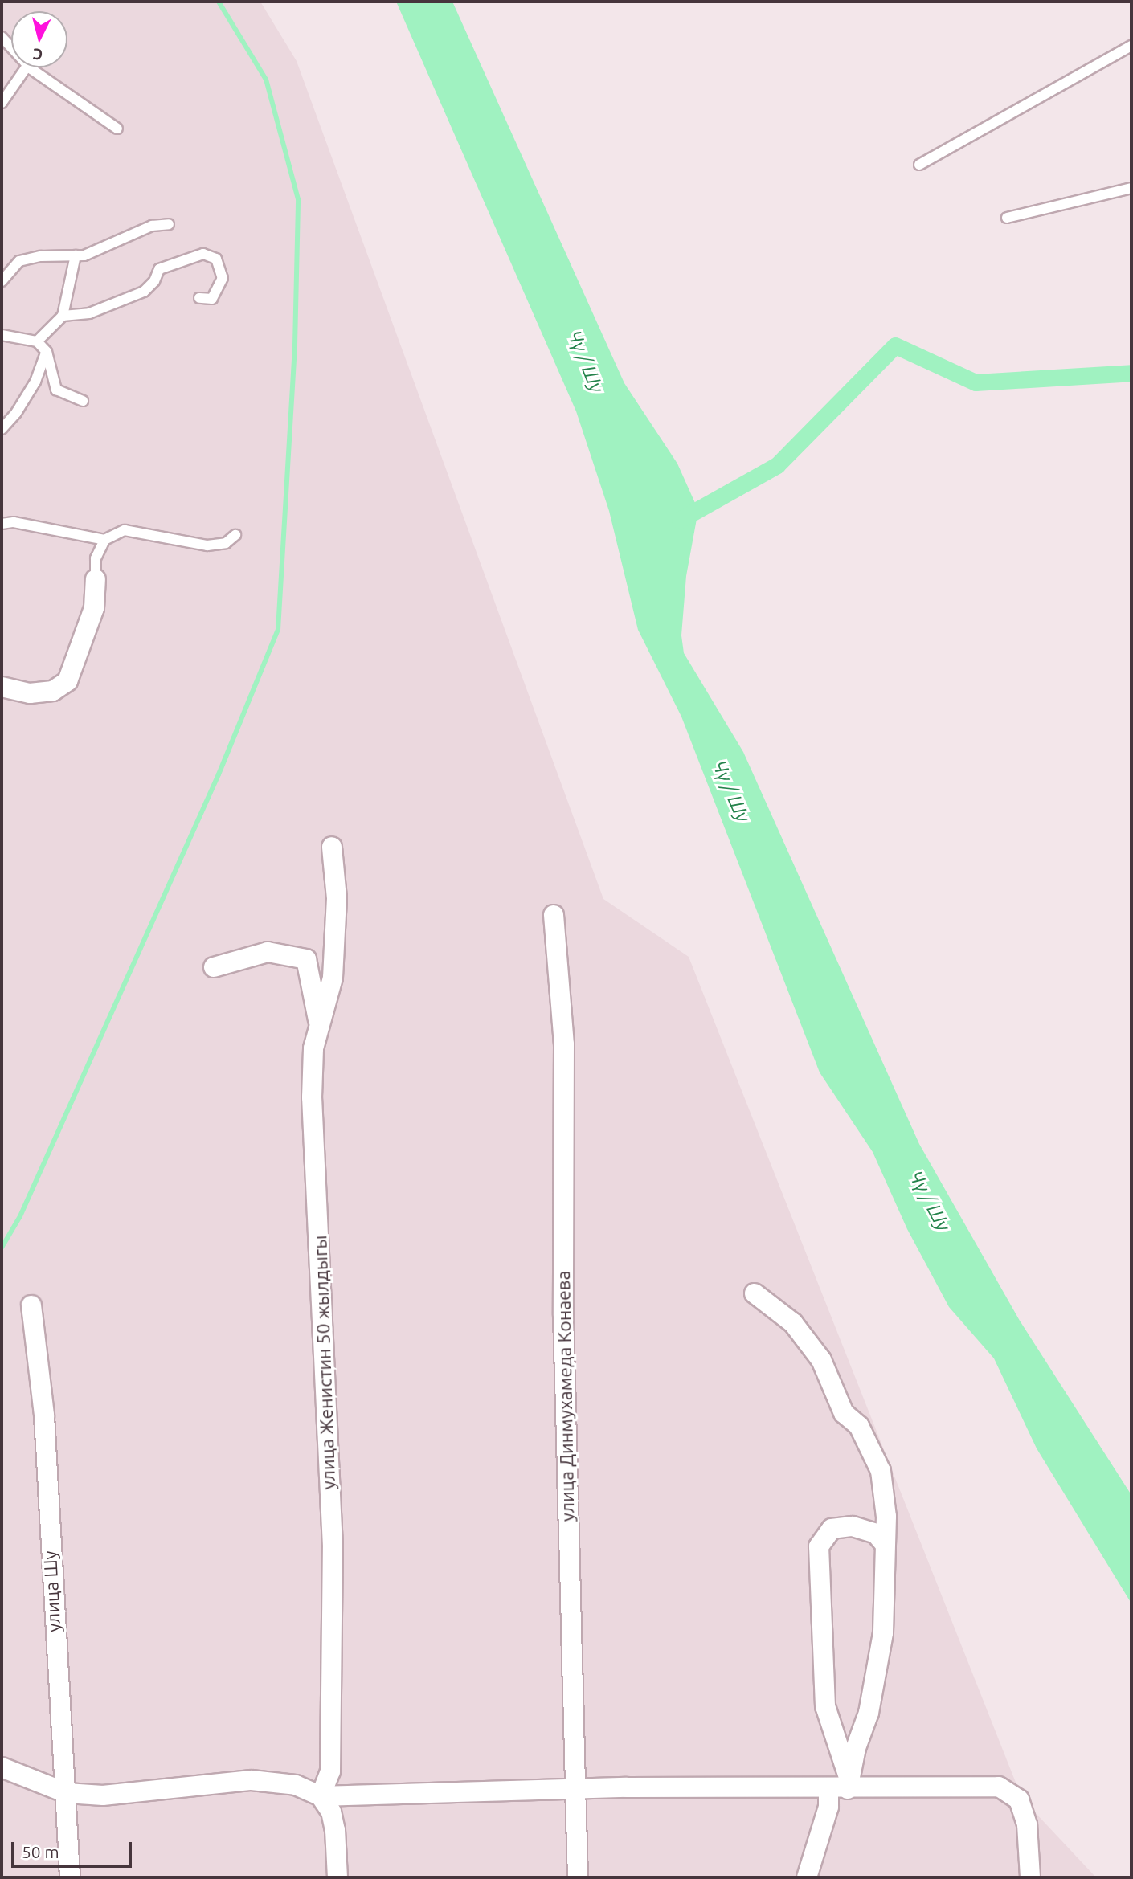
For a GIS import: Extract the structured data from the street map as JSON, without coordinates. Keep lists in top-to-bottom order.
{
  "streets": {
    "street": ["улица Женистин 50 жылдыгы", "улица Динмухамеда Конаева", "улица Шу"]
  },
  "water": ["Чү / Шу"],
  "scale_bar": "50 m",
  "north": "bottom"
}
